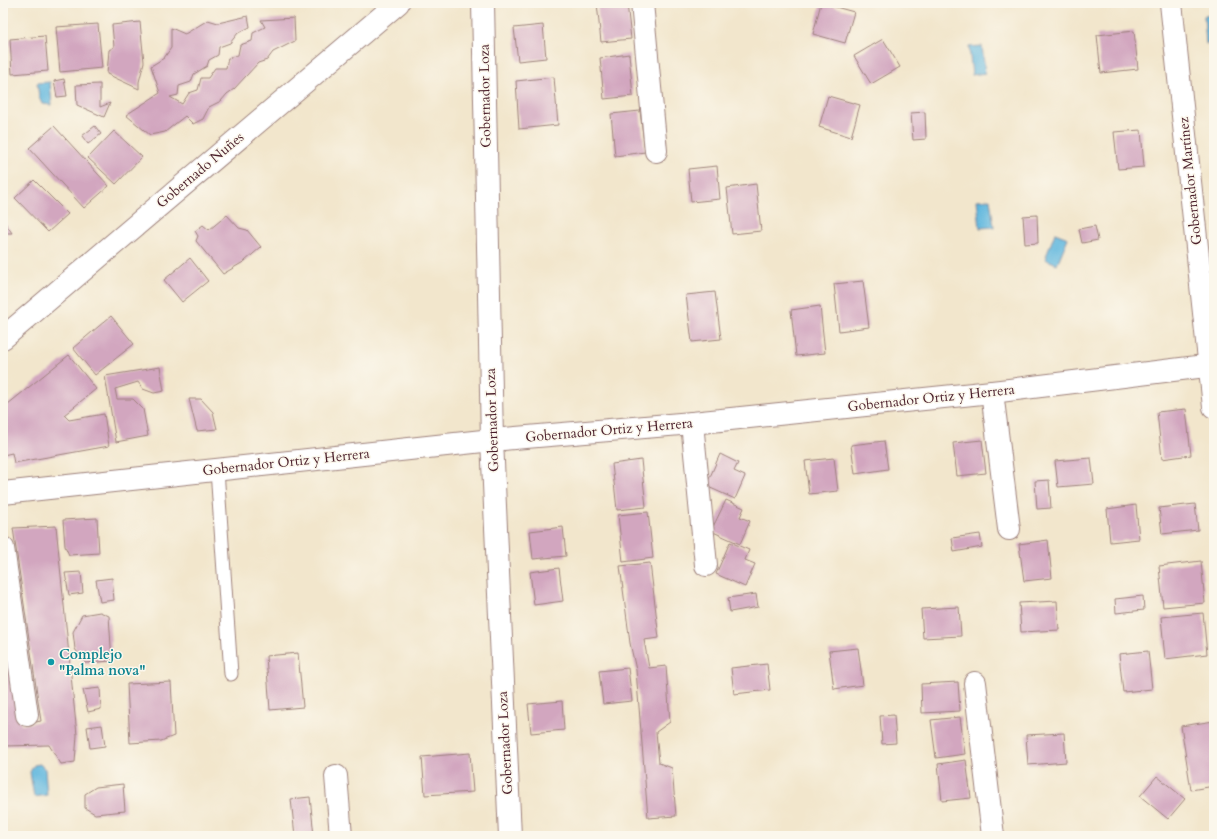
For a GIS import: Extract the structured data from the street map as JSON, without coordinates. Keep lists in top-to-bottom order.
{
  "streets": {
    "street": [
      "Gobernador Loza",
      "Gobernado Nuñes",
      "Gobernador Martínez",
      "Gobernador Ortiz y Herrera"
    ]
  },
  "crossings": [
    ["Gobernador Loza", "Gobernador Ortiz y Herrera"],
    ["Gobernador Martínez", "Gobernador Ortiz y Herrera"]
  ],
  "places": ["Complejo \"Palma nova\""]
}
